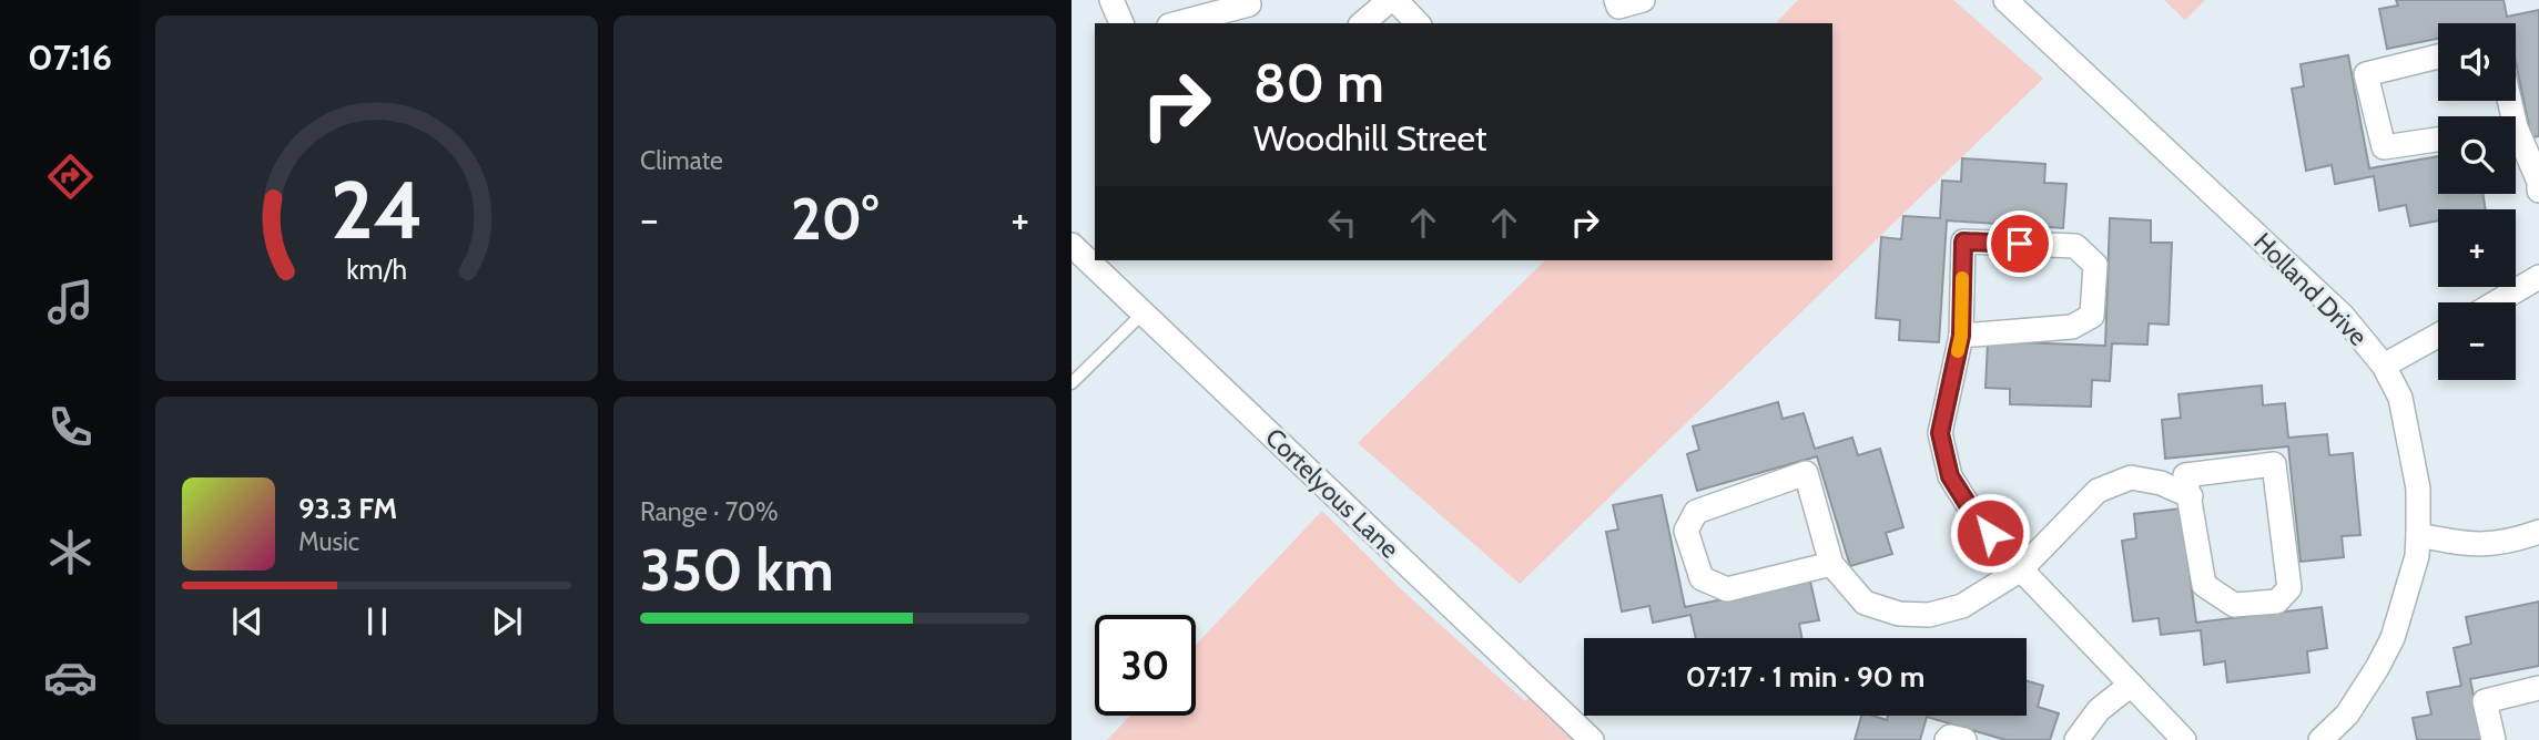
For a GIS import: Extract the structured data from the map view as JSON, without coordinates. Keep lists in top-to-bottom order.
{
  "streets": {
    "street": ["Holland Drive", "Cortelyous Lane"]
  },
  "page": {
    "tabs": "07:16",
    "tile": [
      "Climate",
      ["Range · 70%", "350 km"]
    ],
    "map_buttons": ["+", "−"],
    "turn": ["80 m", "Woodhill Street"],
    "heat": ["−", "20°", "+"],
    "song": ["93.3 FM", "Music"],
    "limit": "30",
    "trip": "07:17 · 1 min · 90 m",
    "gauge": ["24", "km/h"]
  }
}
